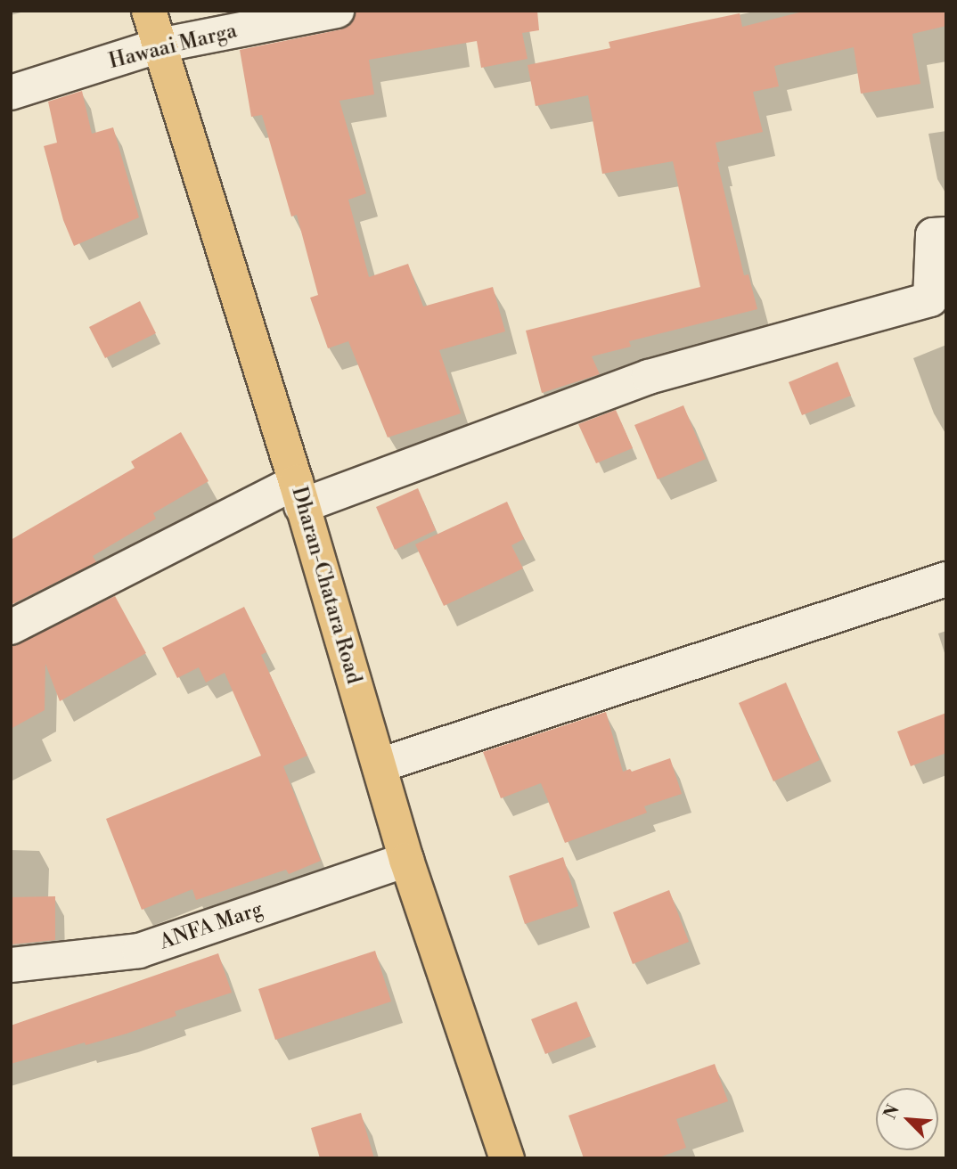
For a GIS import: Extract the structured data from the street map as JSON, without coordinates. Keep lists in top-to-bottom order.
{
  "streets": {
    "main road": ["Dharan-Chatara Road"],
    "street": ["Hawaai Marga", "ANFA Marg"]
  },
  "crossings": [
    ["Hawaai Marga", "Dharan-Chatara Road"],
    ["Dharan-Chatara Road", "ANFA Marg"]
  ],
  "north": "top left"
}
